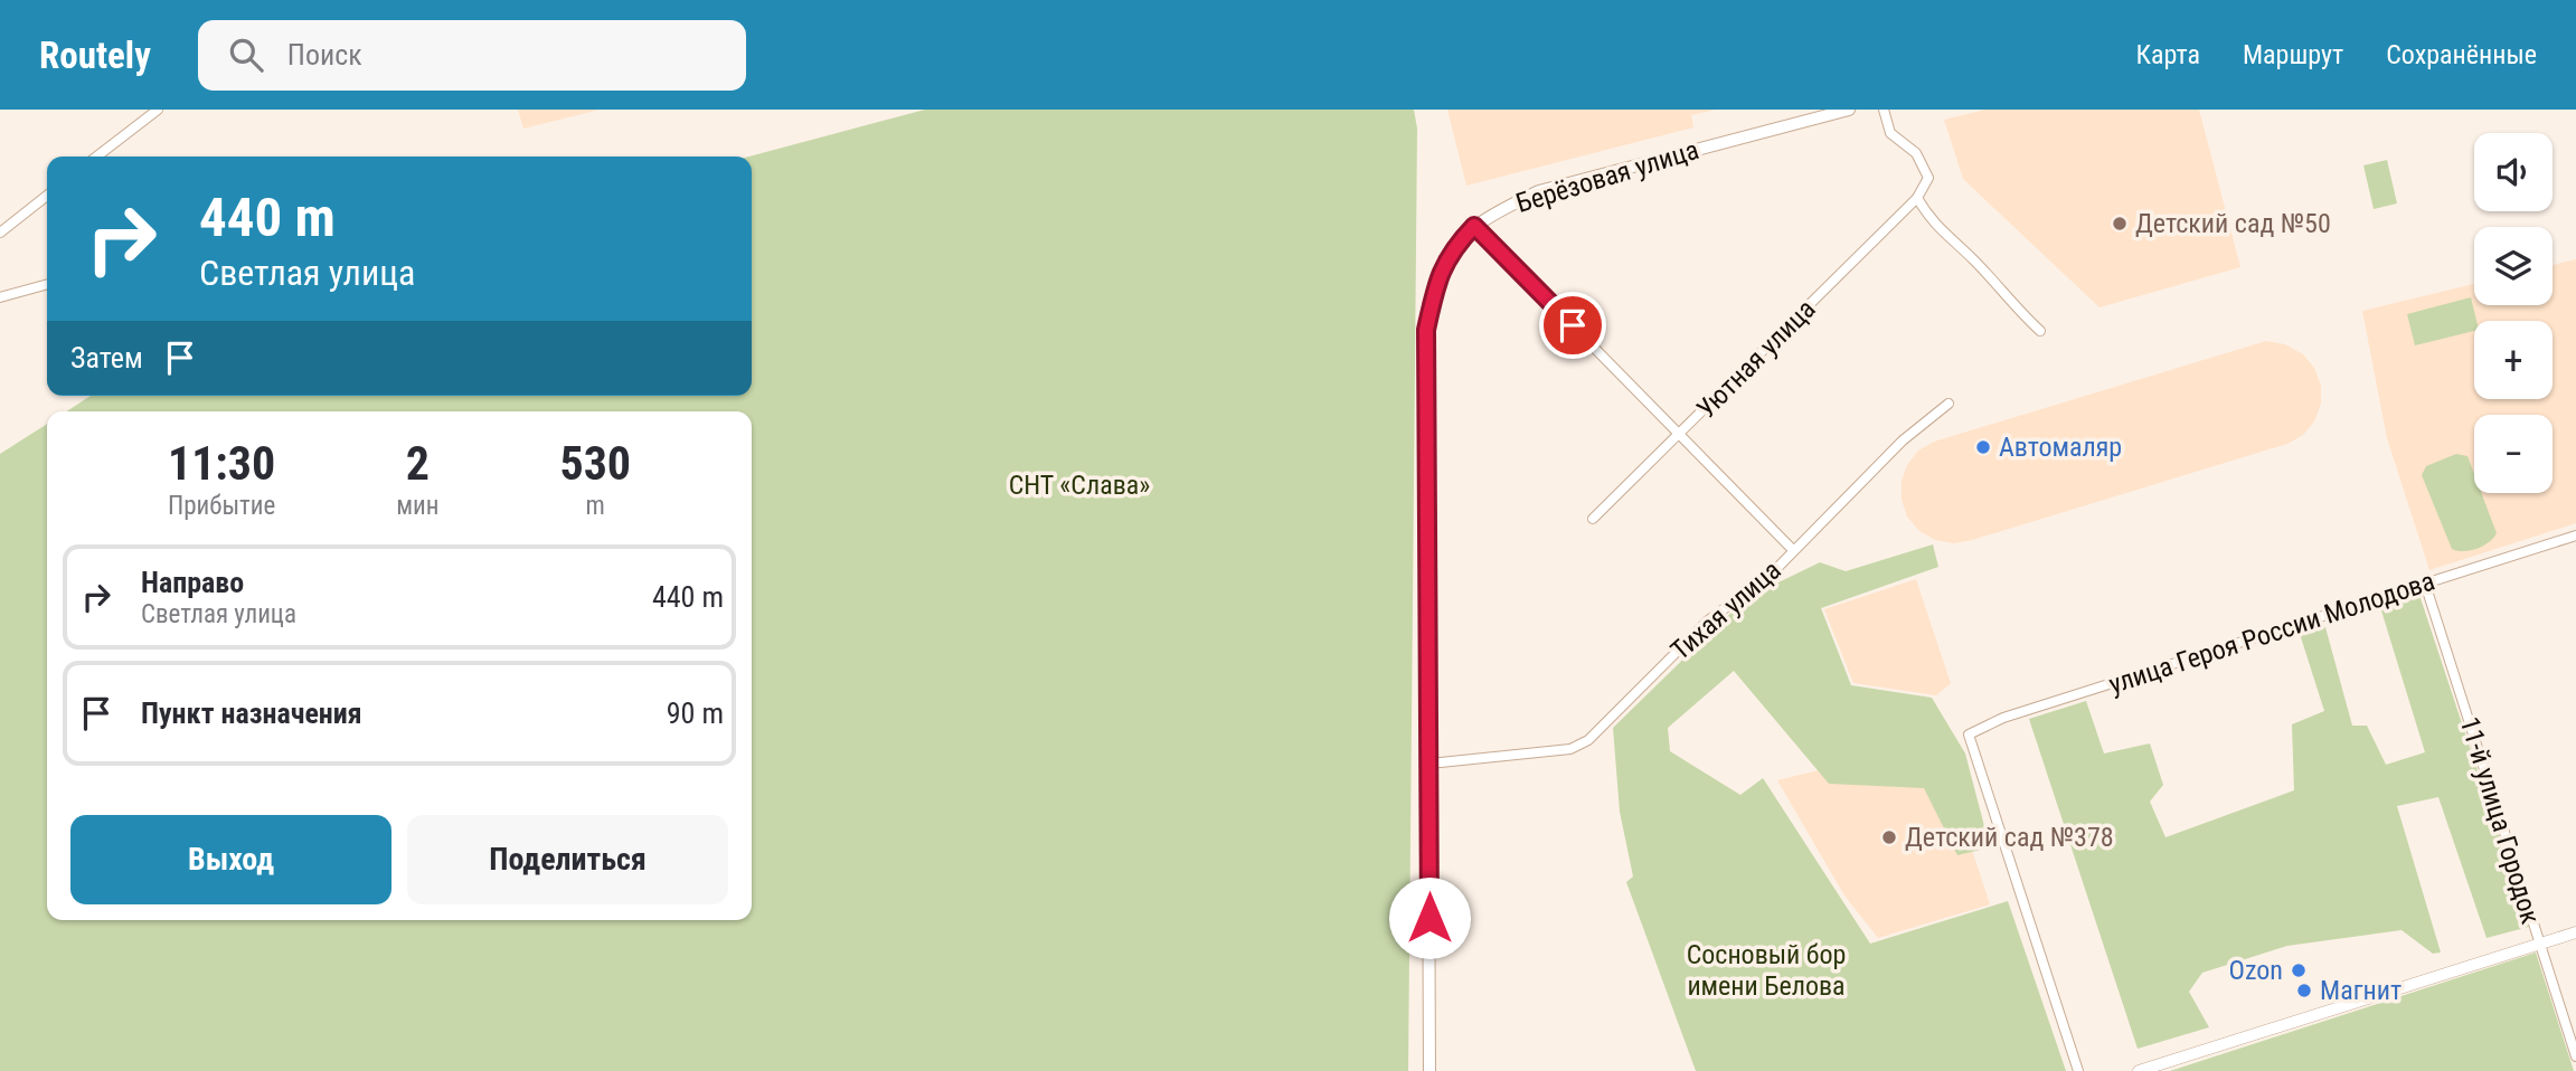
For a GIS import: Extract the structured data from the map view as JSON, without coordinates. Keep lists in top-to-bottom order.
{
  "streets": {
    "main road": ["Берёзовая улица"],
    "street": [
      "Уютная улица",
      "Тихая улица",
      "улица Героя России Молодова",
      "11-й улица Городок"
    ]
  },
  "crossings": [
    ["Берёзовая улица", "Тихая улица"],
    ["улица Героя России Молодова", "11-й улица Городок"]
  ],
  "parks": ["СНТ «Слава»", "Сосновый бор имени Белова"],
  "places": [
    "Детский сад №50",
    "Автомаляр",
    "Детский сад №378",
    "Ozon",
    "Магнит"
  ],
  "page": {
    "header": "Routely",
    "search": "Поиск",
    "nav": ["Карта", "Маршрут", "Сохранённые"],
    "map_buttons": ["+", "−"],
    "turn": ["440 m", "Светлая улица"],
    "then": "Затем",
    "eta": [
      "11:30",
      "Прибытие",
      "2",
      "мин",
      "530",
      "m"
    ],
    "list": [
      {
        "name": "Направо",
        "note": "Светлая улица",
        "value": "440 m"
      },
      {
        "name": "Пункт назначения",
        "value": "90 m"
      }
    ],
    "buttons": ["Выход", "Поделиться"]
  }
}
